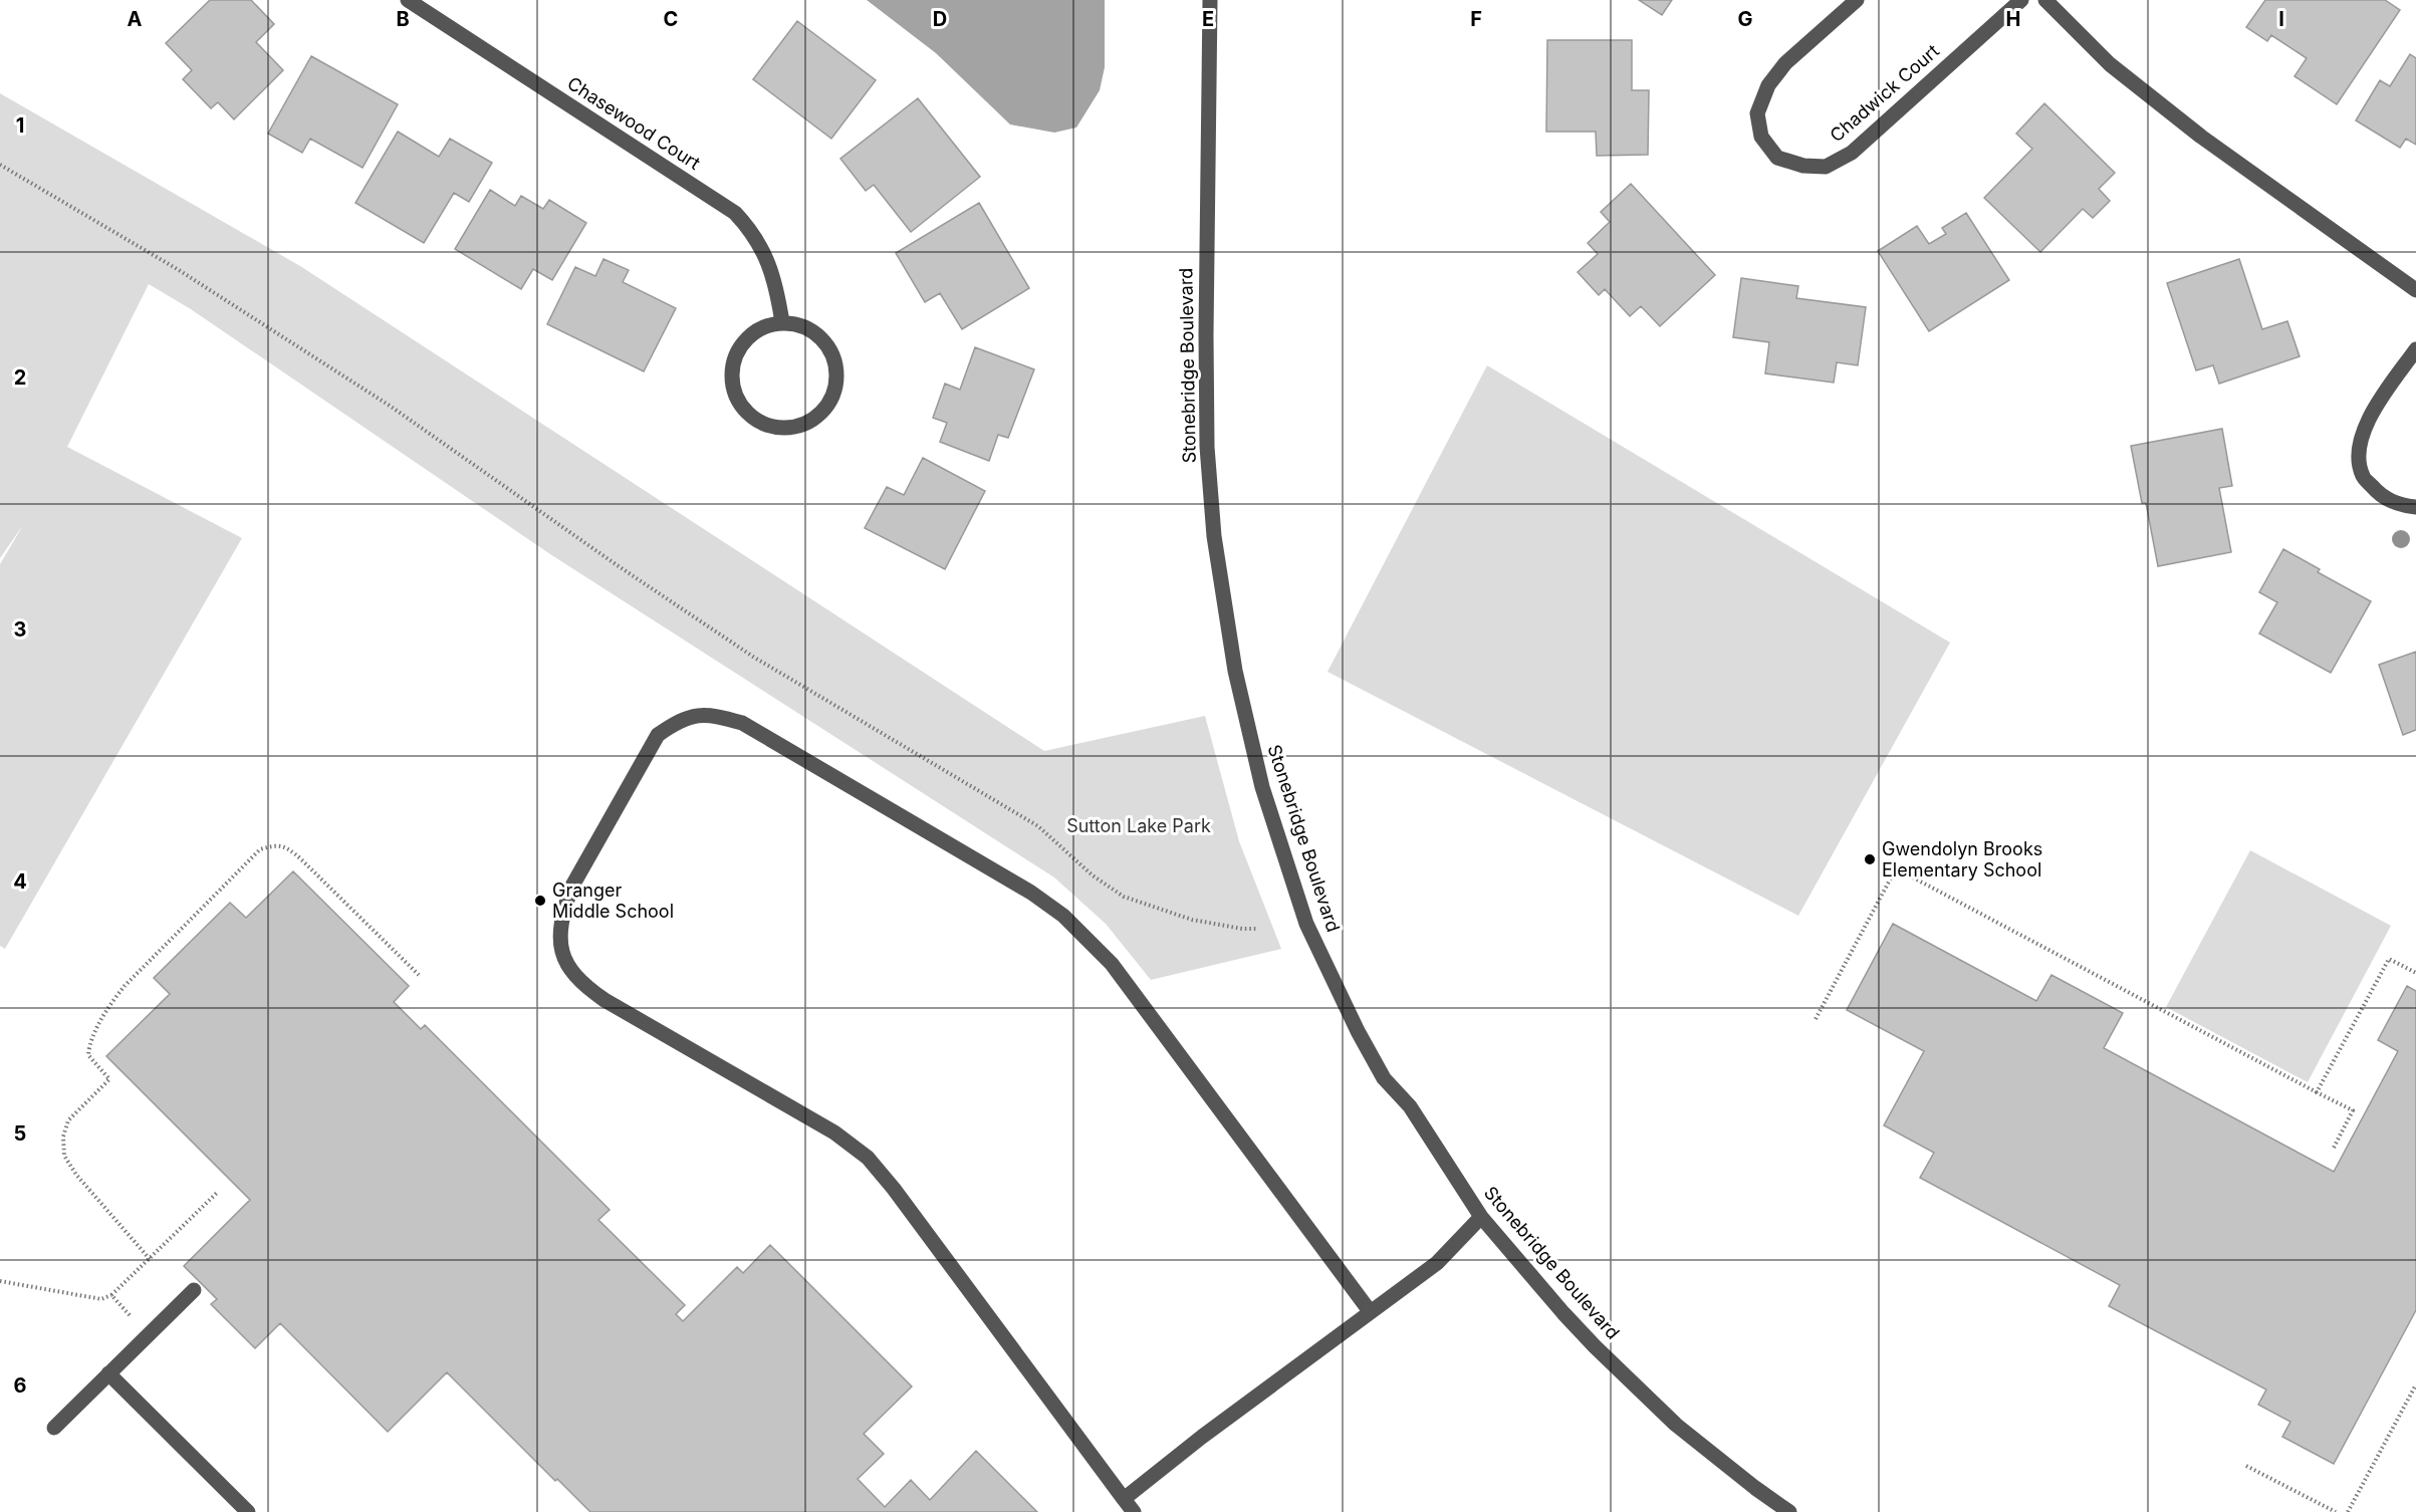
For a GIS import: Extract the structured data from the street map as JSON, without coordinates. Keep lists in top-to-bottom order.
{
  "streets": {
    "street": ["Chadwick Court", "Chasewood Court", "Stonebridge Boulevard"]
  },
  "parks": ["Sutton Lake Park"],
  "places": ["Gwendolyn Brooks Elementary School", "Granger Middle School"],
  "grid": {
    "columns": [
      "A",
      "B",
      "C",
      "D",
      "E",
      "F",
      "G",
      "H",
      "I"
    ],
    "rows": [
      "1",
      "2",
      "3",
      "4",
      "5",
      "6"
    ]
  }
}
